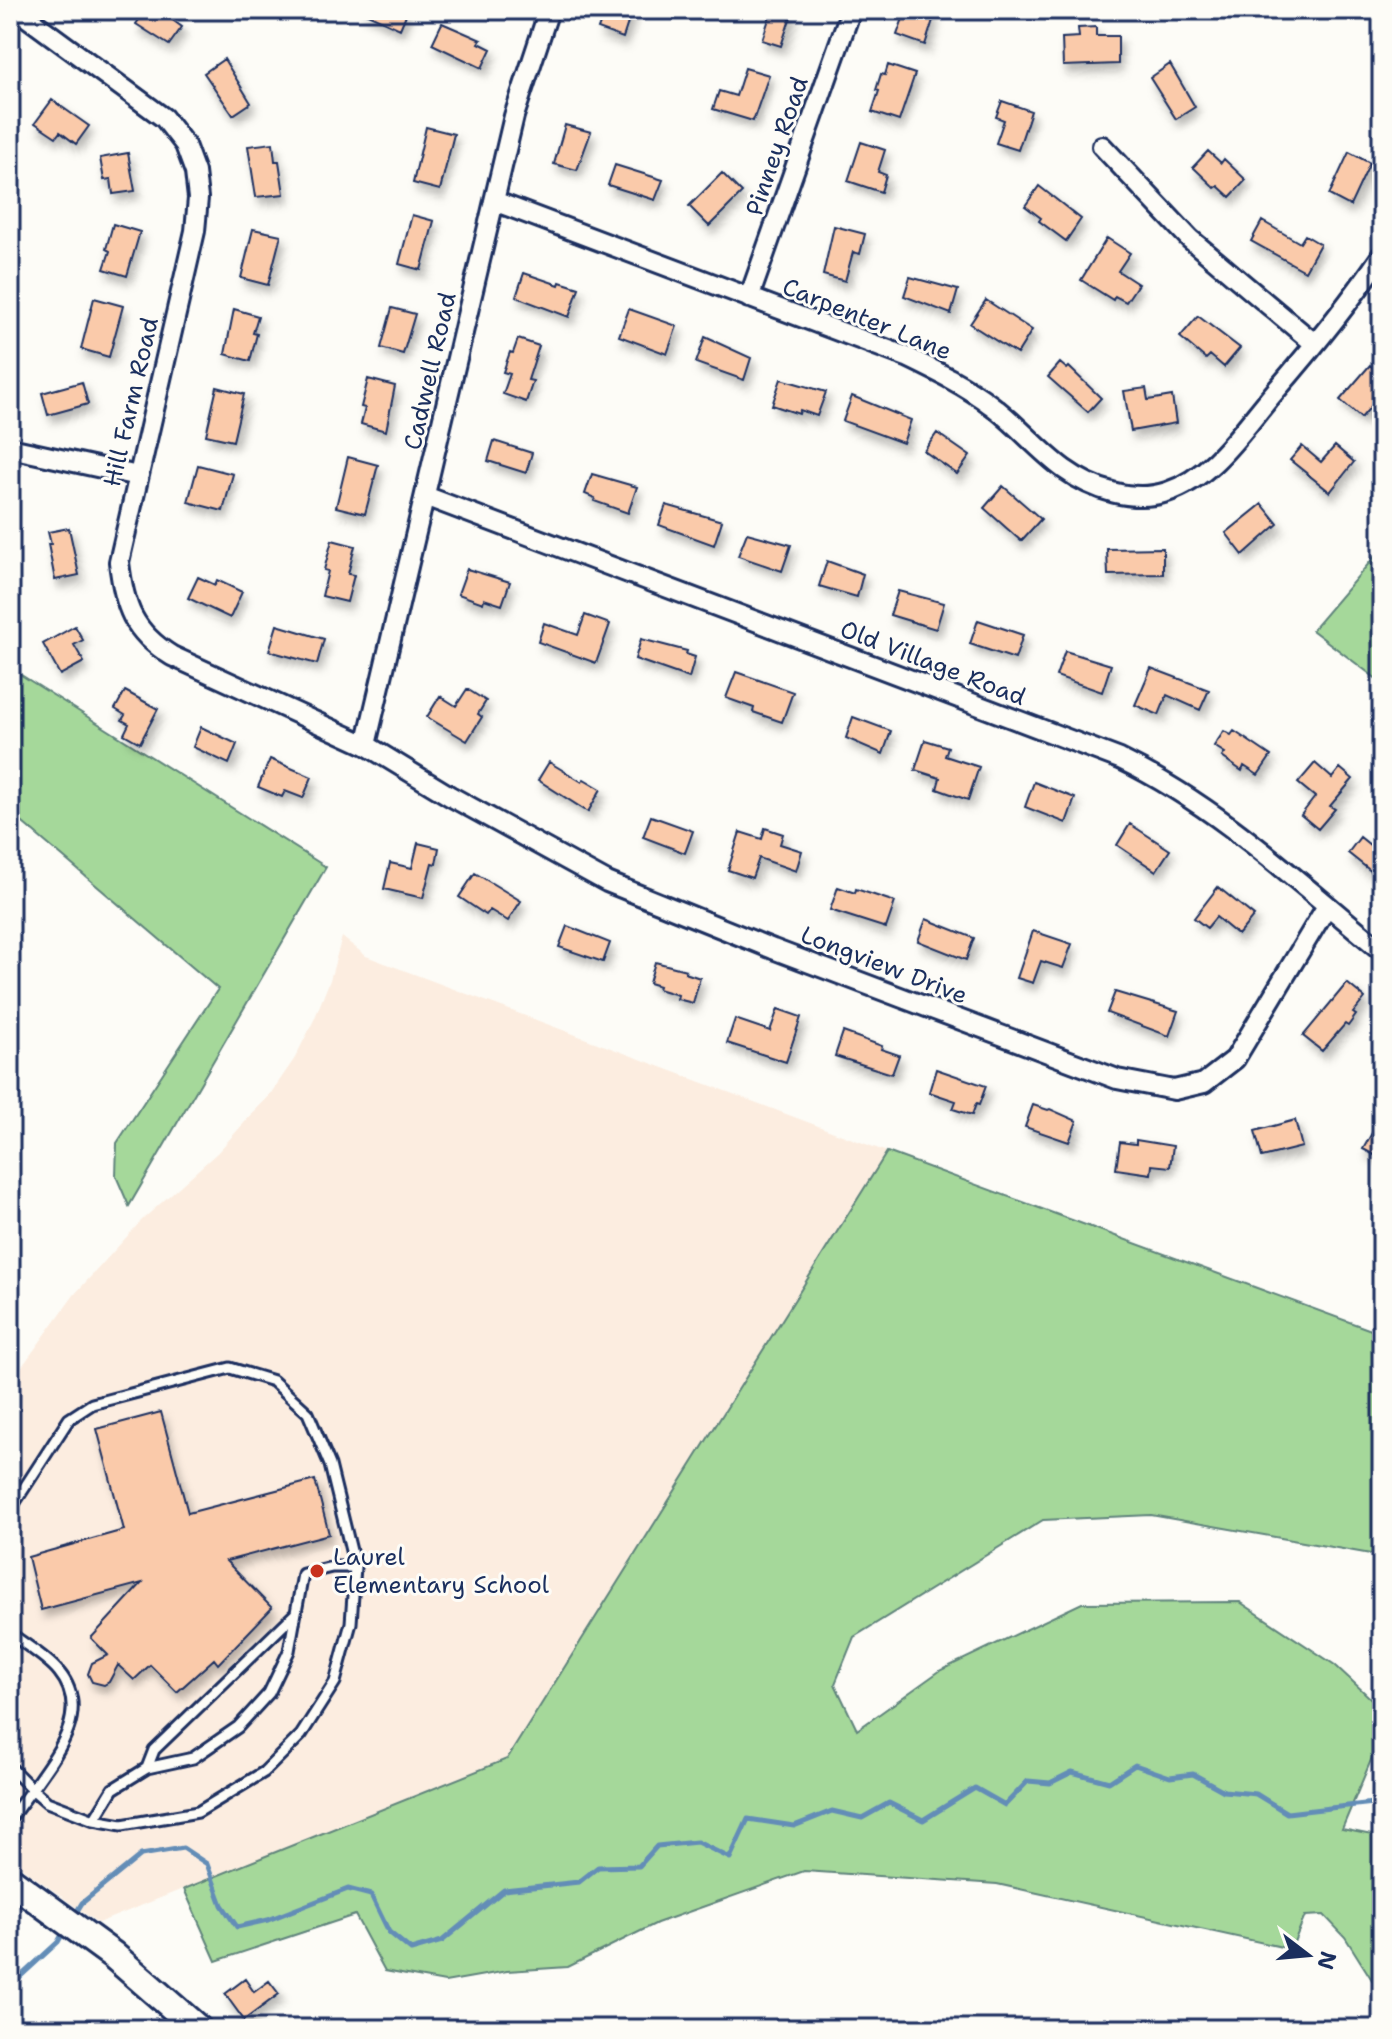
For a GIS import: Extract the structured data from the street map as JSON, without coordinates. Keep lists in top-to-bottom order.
{
  "streets": {
    "street": [
      "Pinney Road",
      "Carpenter Lane",
      "Cadwell Road",
      "Hill Farm Road",
      "Old Village Road",
      "Longview Drive"
    ]
  },
  "crossings": [
    ["Pinney Road", "Carpenter Lane"],
    ["Carpenter Lane", "Cadwell Road"],
    ["Cadwell Road", "Hill Farm Road"],
    ["Cadwell Road", "Old Village Road"],
    ["Cadwell Road", "Longview Drive"],
    ["Hill Farm Road", "Longview Drive"],
    ["Old Village Road", "Longview Drive"]
  ],
  "places": ["Laurel Elementary School"],
  "north": "right"
}
